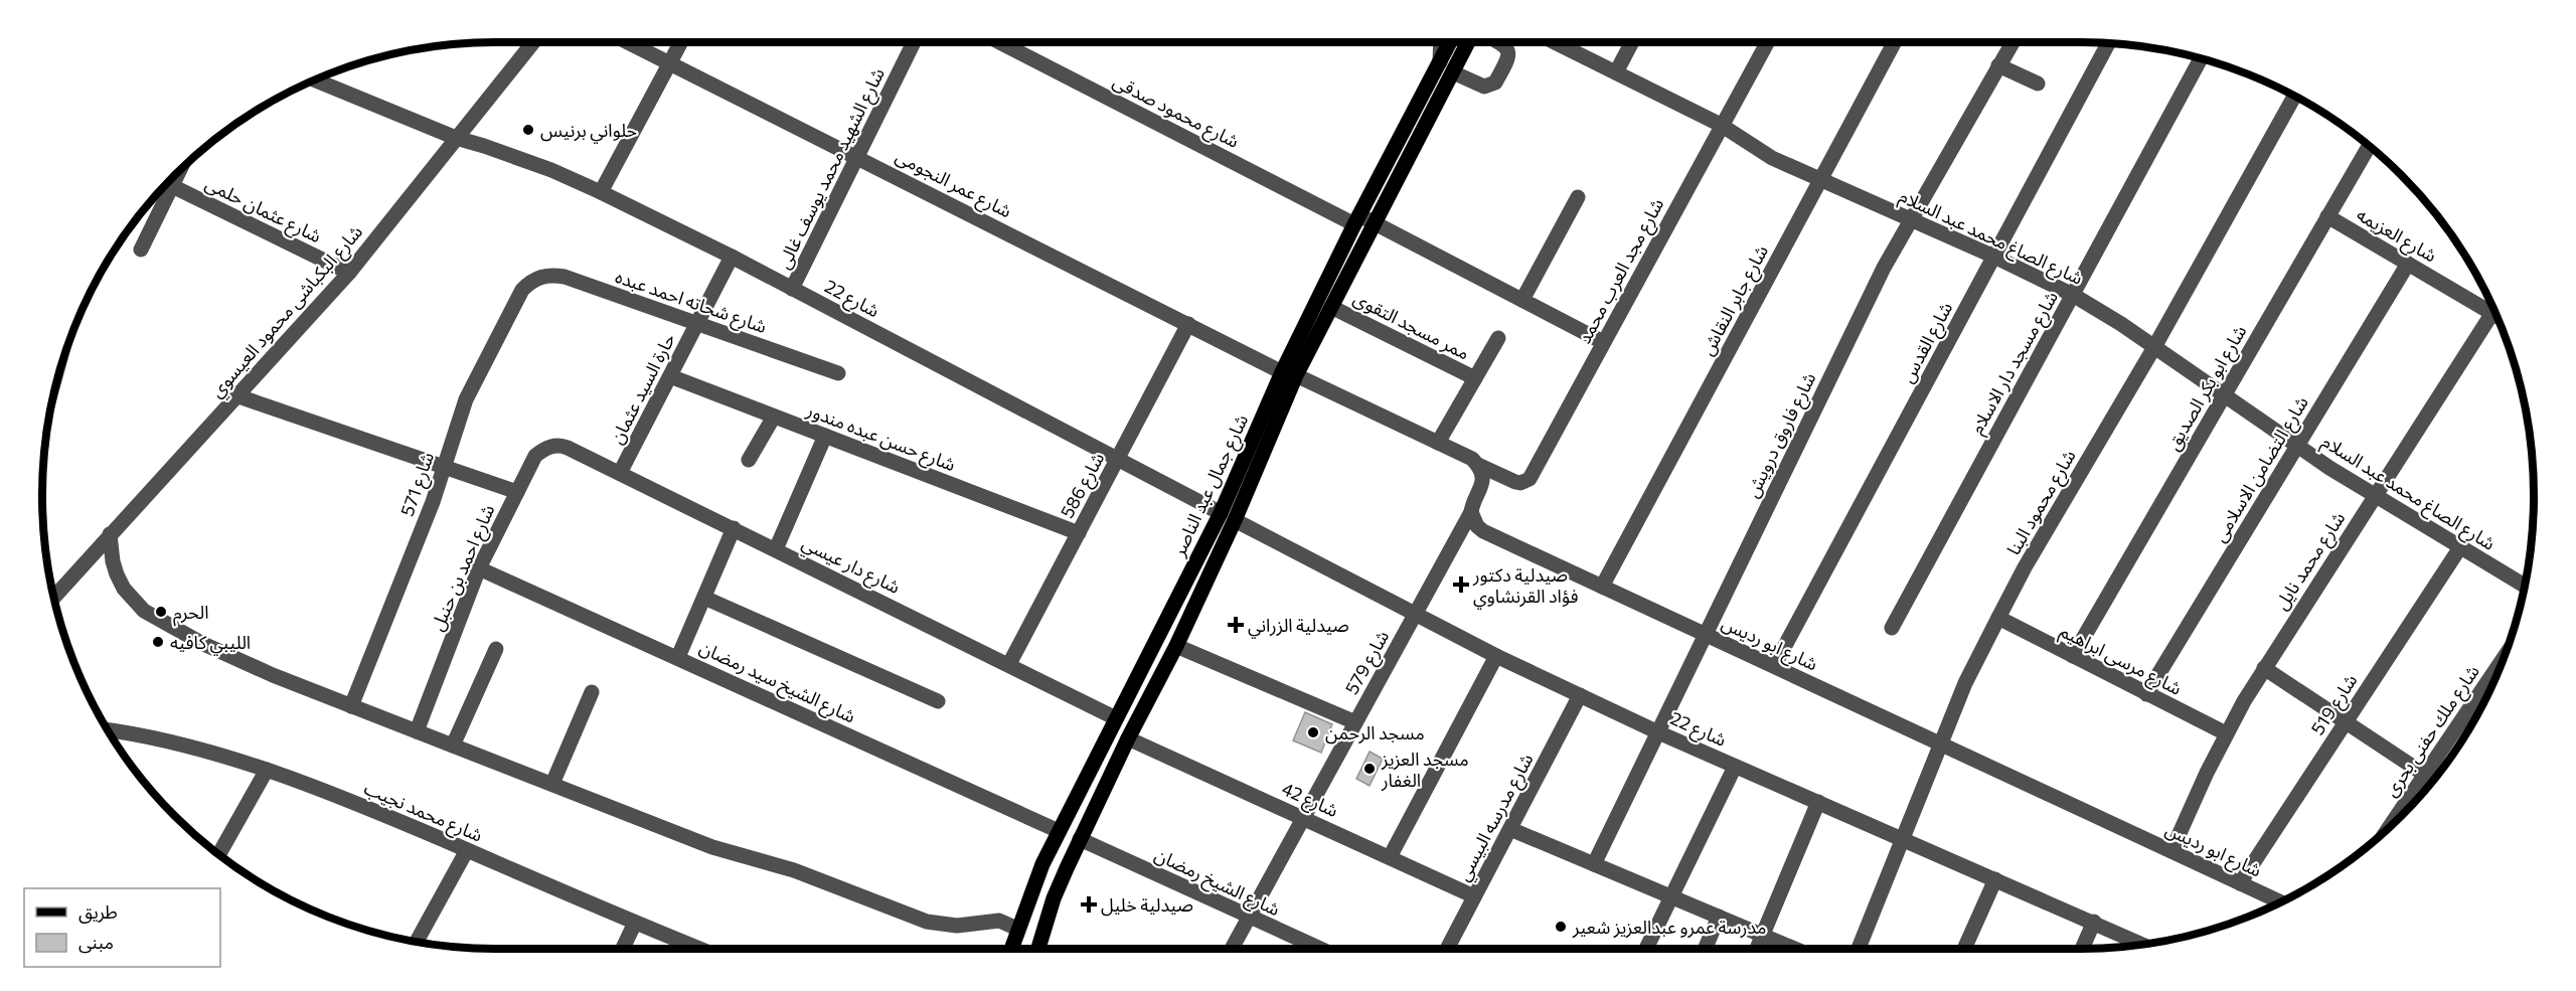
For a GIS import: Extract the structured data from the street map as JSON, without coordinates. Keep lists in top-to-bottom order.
{
  "streets": {
    "main road": ["شارع جمال عبد الناصر"],
    "street": [
      "شارع محمود صدقى",
      "شارع الشهيد محمد يوسف غالى",
      "شارع عمر النجومى",
      "شارع عثمان حلمى",
      "شارع العزيمه",
      "شارع الصاغ محمد عبد السلام",
      "شارع مجد العرب محمد",
      "شارع 22",
      "شارع جابر النقاش",
      "شارع شحاته احمد عبده",
      "شارع البكباشى محمود العيسوي",
      "ممر مسجد التقوى",
      "شارع القدس",
      "شارع مسجد دار الاسلام",
      "شارع ابو بكر الصديق",
      "حارة السيد عثمان",
      "شارع فاروق درويش",
      "شارع حسن عبده مندور",
      "شارع التضامن الاسلامى",
      "شارع 571",
      "شارع 586",
      "شارع محمود البنا",
      "شارع محمد نايل",
      "شارع دار عيسي",
      "شارع احمد بن حنبل",
      "شارع ابو رديس",
      "شارع مرسى ابراهيم",
      "شارع 579",
      "شارع الشيخ سيد رمضان",
      "شارع 519",
      "شارع ملك حفنى بحرى",
      "شارع 42",
      "شارع محمد نجيب",
      "شارع مدرسه البيسي",
      "شارع الشيخ رمضان"
    ]
  },
  "crossings": [
    ["شارع محمود صدقى", "شارع مجد العرب محمد"],
    ["شارع محمود صدقى", "شارع جمال عبد الناصر"],
    ["شارع الشهيد محمد يوسف غالى", "شارع عمر النجومى"],
    ["شارع الشهيد محمد يوسف غالى", "شارع 22"],
    ["شارع عمر النجومى", "شارع 586"],
    ["شارع عمر النجومى", "شارع جمال عبد الناصر"],
    ["شارع عثمان حلمى", "شارع البكباشى محمود العيسوي"],
    ["شارع العزيمه", "شارع ابو بكر الصديق"],
    ["شارع العزيمه", "شارع التضامن الاسلامى"],
    ["شارع الصاغ محمد عبد السلام", "شارع مجد العرب محمد"],
    ["شارع الصاغ محمد عبد السلام", "شارع جابر النقاش"],
    ["شارع الصاغ محمد عبد السلام", "شارع القدس"],
    ["شارع الصاغ محمد عبد السلام", "شارع مسجد دار الاسلام"],
    ["شارع الصاغ محمد عبد السلام", "شارع ابو بكر الصديق"],
    ["شارع الصاغ محمد عبد السلام", "شارع فاروق درويش"],
    ["شارع الصاغ محمد عبد السلام", "شارع التضامن الاسلامى"],
    ["شارع الصاغ محمد عبد السلام", "شارع محمود البنا"],
    ["شارع الصاغ محمد عبد السلام", "شارع محمد نايل"],
    ["شارع الصاغ محمد عبد السلام", "شارع 519"],
    ["شارع 22", "شارع البكباشى محمود العيسوي"],
    ["شارع 22", "حارة السيد عثمان"],
    ["شارع 22", "شارع فاروق درويش"],
    ["شارع 22", "شارع 586"],
    ["شارع 22", "شارع جمال عبد الناصر"],
    ["شارع 22", "شارع محمود البنا"],
    ["شارع 22", "شارع 579"],
    ["شارع 22", "شارع مدرسه البيسي"],
    ["شارع جابر النقاش", "شارع ابو رديس"],
    ["شارع شحاته احمد عبده", "حارة السيد عثمان"],
    ["شارع شحاته احمد عبده", "شارع 571"],
    ["ممر مسجد التقوى", "شارع جمال عبد الناصر"],
    ["شارع القدس", "شارع ابو رديس"],
    ["شارع ابو بكر الصديق", "شارع مرسى ابراهيم"],
    ["حارة السيد عثمان", "شارع حسن عبده مندور"],
    ["حارة السيد عثمان", "شارع دار عيسي"],
    ["شارع فاروق درويش", "شارع ابو رديس"],
    ["شارع حسن عبده مندور", "شارع 586"],
    ["شارع التضامن الاسلامى", "شارع مرسى ابراهيم"],
    ["شارع 586", "شارع دار عيسي"],
    ["شارع جمال عبد الناصر", "شارع دار عيسي"],
    ["شارع جمال عبد الناصر", "شارع الشيخ سيد رمضان"],
    ["شارع جمال عبد الناصر", "شارع 42"],
    ["شارع جمال عبد الناصر", "شارع الشيخ رمضان"],
    ["شارع محمود البنا", "شارع ابو رديس"],
    ["شارع محمود البنا", "شارع مرسى ابراهيم"],
    ["شارع محمد نايل", "شارع ابو رديس"],
    ["شارع محمد نايل", "شارع مرسى ابراهيم"],
    ["شارع دار عيسي", "شارع احمد بن حنبل"],
    ["شارع احمد بن حنبل", "شارع الشيخ سيد رمضان"],
    ["شارع ابو رديس", "شارع 579"],
    ["شارع ابو رديس", "شارع 519"],
    ["شارع 579", "شارع 42"],
    ["شارع 579", "شارع الشيخ رمضان"],
    ["شارع 42", "شارع مدرسه البيسي"]
  ],
  "places": {
    "other": [
      "حلواني برنيس",
      "الحرم",
      "الليبي كافيه",
      "مسجد الرحمن",
      "مسجد العزيز الغفار",
      "مدرسة عمرو عبدالعزيز شعير"
    ],
    "health": ["صيدلية دكتور فؤاد القرنشاوي", "صيدلية الزراني", "صيدلية خليل"]
  },
  "legend": ["طريق", "مبنى"]
}
